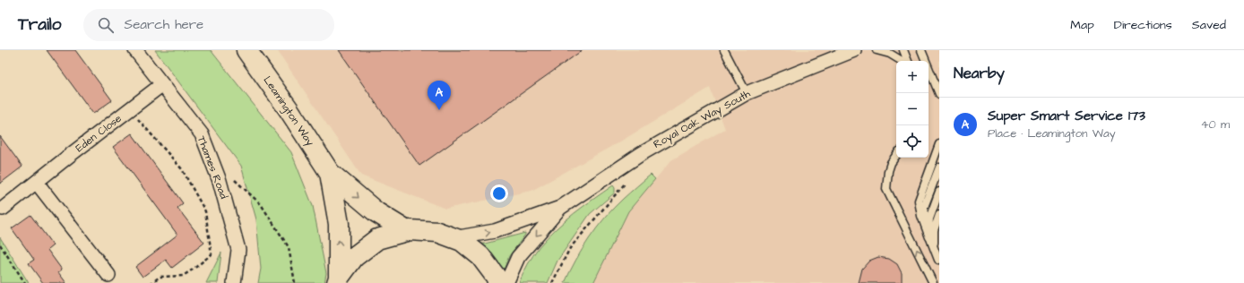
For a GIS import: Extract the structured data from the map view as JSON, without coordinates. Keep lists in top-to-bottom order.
{
  "streets": {
    "highway": ["Leamington Way"],
    "street": ["Royal Oak Way South", "Eden Close", "Thames Road"]
  },
  "crossings": [
    ["Eden Close", "Thames Road"]
  ],
  "page": {
    "header": "Trailo",
    "search": "Search here",
    "nav": ["Map", "Directions", "Saved"],
    "heading": "Nearby",
    "map_buttons": ["+", "−"],
    "pins": "A",
    "list": [
      {
        "mark": "A",
        "name": "Super Smart Service 173",
        "note": "Place · Leamington Way",
        "value": "40 m"
      }
    ]
  }
}
